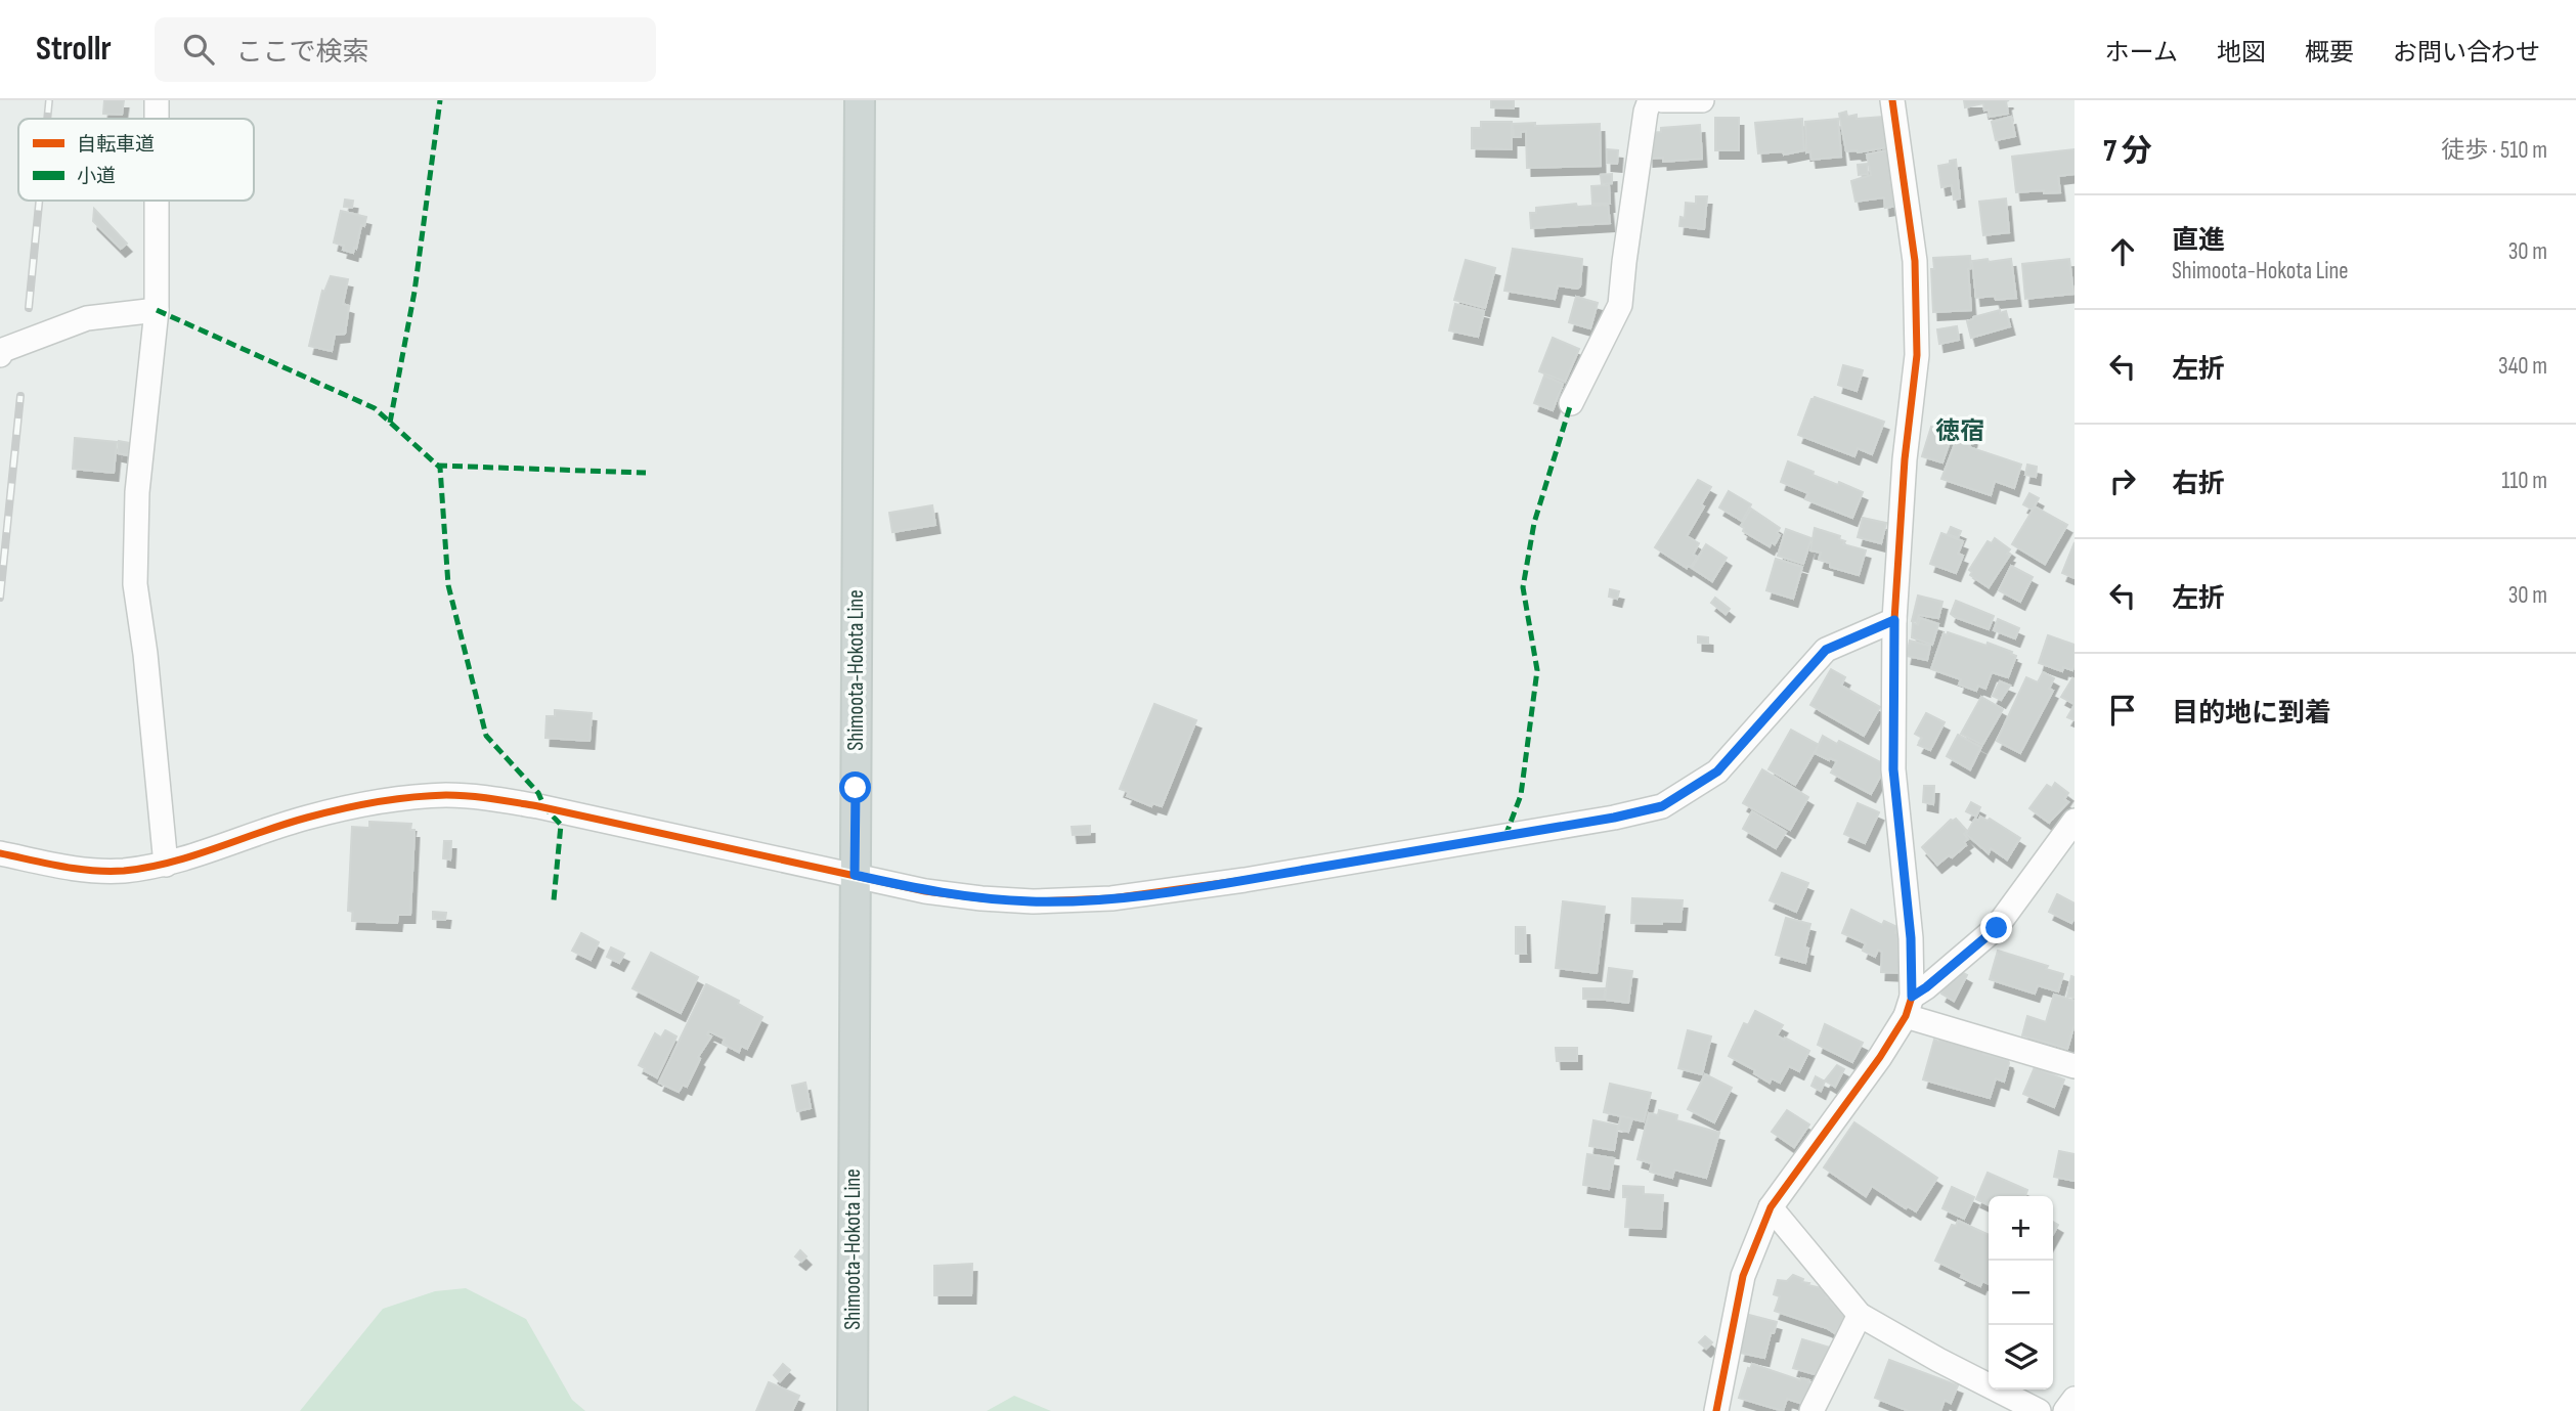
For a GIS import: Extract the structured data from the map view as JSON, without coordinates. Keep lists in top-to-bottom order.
{
  "streets": {
    "main road": ["Shimoota-Hokota Line"]
  },
  "districts": ["徳宿"],
  "legend": ["自転車道", "小道"],
  "page": {
    "header": "Strollr",
    "search": "ここで検索",
    "nav": [
      "ホーム",
      "地図",
      "概要",
      "お問い合わせ"
    ],
    "heading": ["7 分", "徒歩 · 510 m"],
    "list": [
      ["直進", "Shimoota-Hokota Line", "30 m"],
      ["左折", "340 m"],
      ["右折", "110 m"],
      ["左折", "30 m"],
      "目的地に到着"
    ],
    "map_buttons": ["+", "−"]
  }
}
